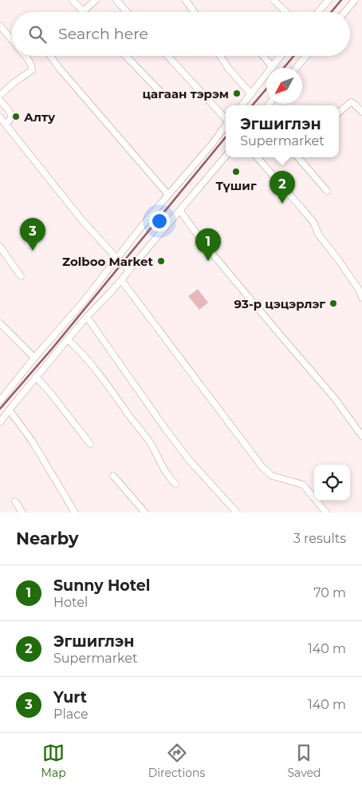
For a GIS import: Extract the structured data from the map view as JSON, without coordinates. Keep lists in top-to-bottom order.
{
  "places": [
    "цагаан тэрэм",
    "Алту",
    "Түшиг",
    "Zolboo Market",
    "93-р цэцэрлэг"
  ],
  "north": "bottom left",
  "page": {
    "search": "Search here",
    "popup": ["Эгшиглэн", "Supermarket"],
    "pins": ["2", "3", "1"],
    "heading": ["Nearby", "3 results"],
    "list": [
      {
        "mark": "1",
        "name": "Sunny Hotel",
        "note": "Hotel",
        "value": "70 m"
      },
      {
        "mark": "2",
        "name": "Эгшиглэн",
        "note": "Supermarket",
        "value": "140 m"
      },
      {
        "mark": "3",
        "name": "Yurt",
        "note": "Place",
        "value": "140 m"
      }
    ],
    "nav": ["Map", "Directions", "Saved"]
  }
}
